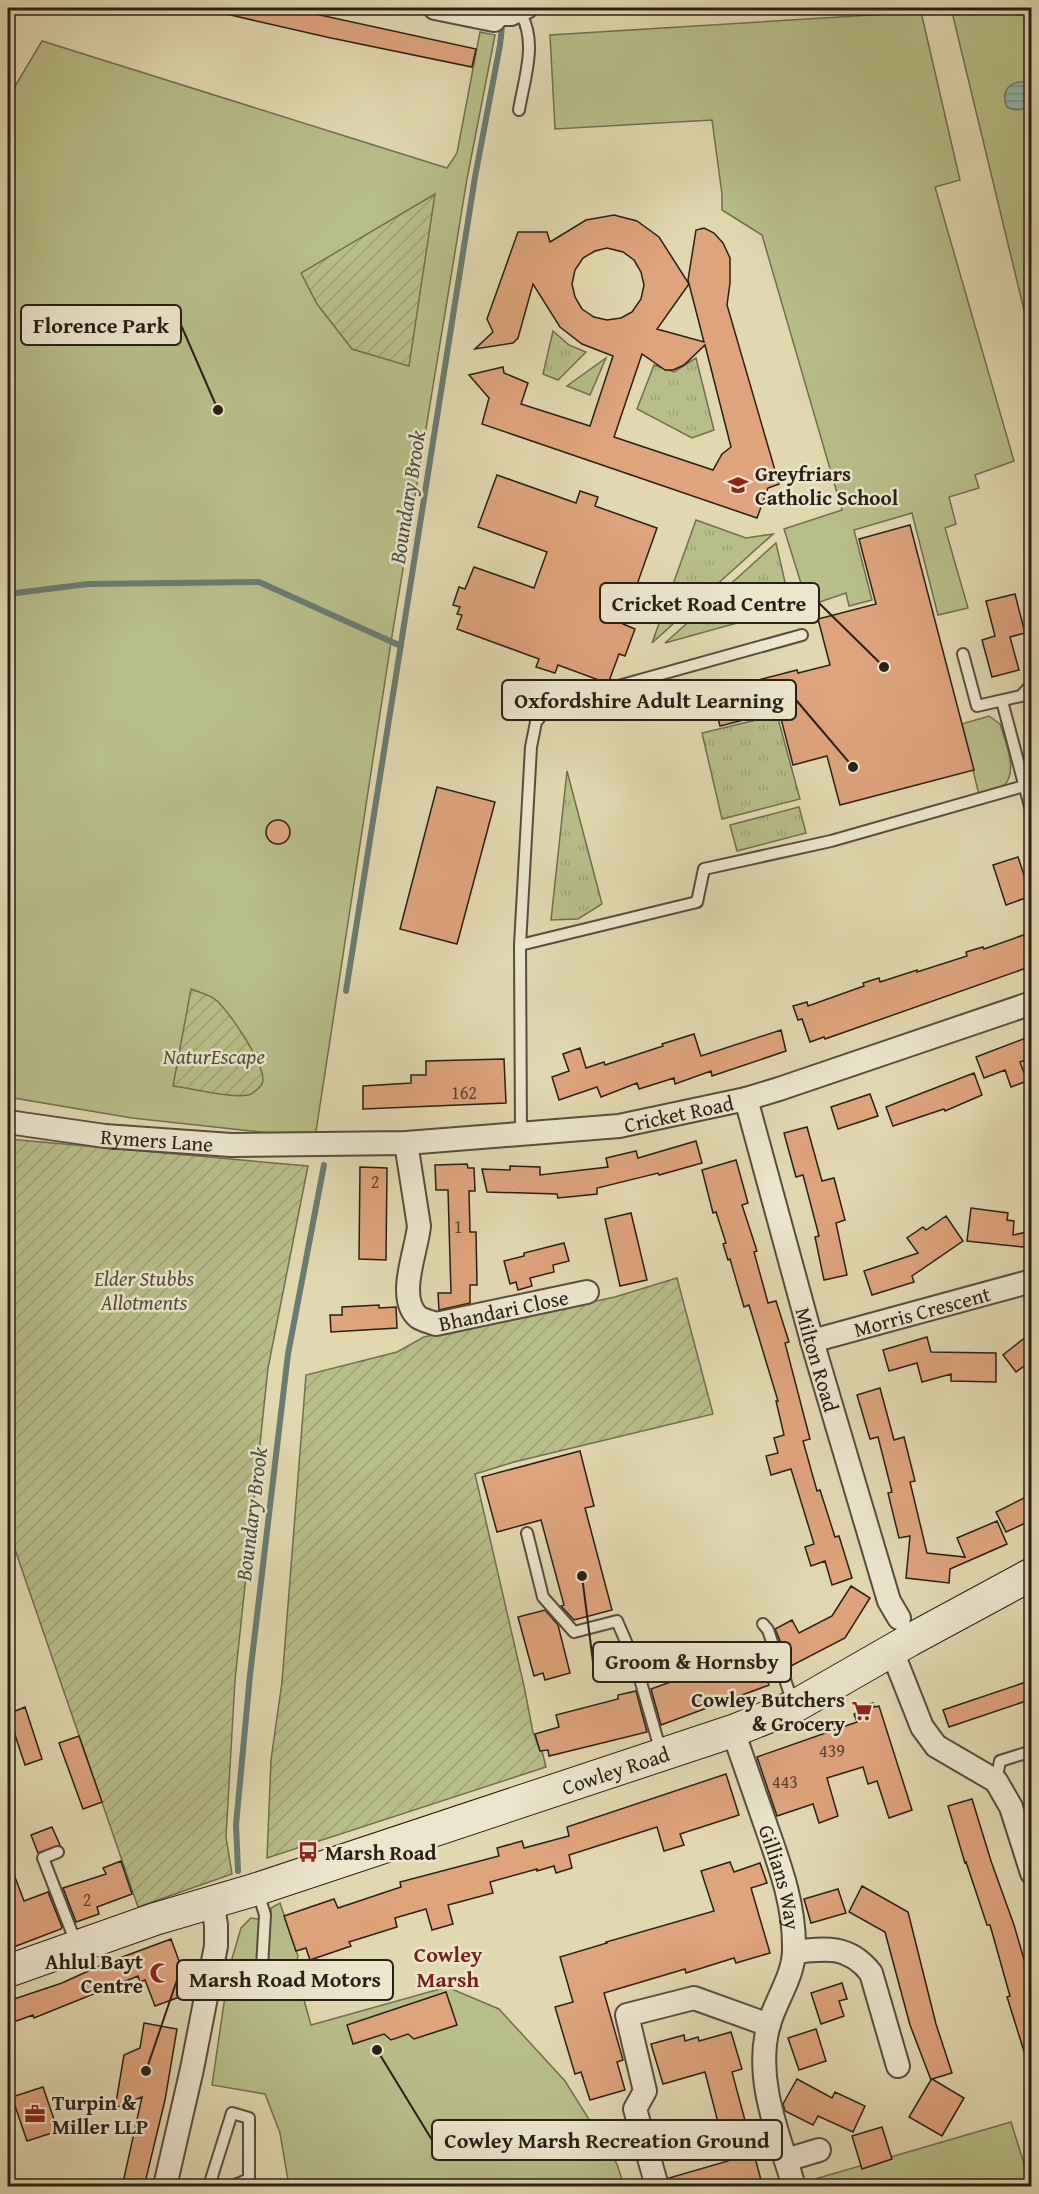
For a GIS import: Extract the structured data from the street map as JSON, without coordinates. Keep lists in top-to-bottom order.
{
  "streets": {
    "main road": ["Cowley Road"],
    "street": [
      "Cricket Road",
      "Rymers Lane",
      "Bhandari Close",
      "Morris Crescent",
      "Milton Road",
      "Gillians Way"
    ]
  },
  "crossings": [
    ["Cricket Road", "Rymers Lane"],
    ["Cricket Road", "Bhandari Close"],
    ["Cricket Road", "Milton Road"],
    ["Morris Crescent", "Milton Road"],
    ["Cowley Road", "Gillians Way"]
  ],
  "districts": ["Cowley Marsh"],
  "water": ["Boundary Brook"],
  "parks": ["NaturEscape", "Elder Stubbs Allotments"],
  "places": {
    "other": [
      "Florence Park",
      "Cricket Road Centre",
      "Oxfordshire Adult Learning",
      "Groom & Hornsby",
      "Cowley Marsh Recreation Ground",
      "Marsh Road Motors"
    ],
    "school or university": ["Greyfriars Catholic School"],
    "supermarket": ["Cowley Butchers & Grocery"],
    "bus stop": ["Marsh Road"],
    "mosque": ["Ahlul Bayt Centre"],
    "office": ["Turpin & Miller LLP"]
  },
  "house_numbers": [
    "162",
    "2",
    "1",
    "439",
    "443",
    "2"
  ]
}
